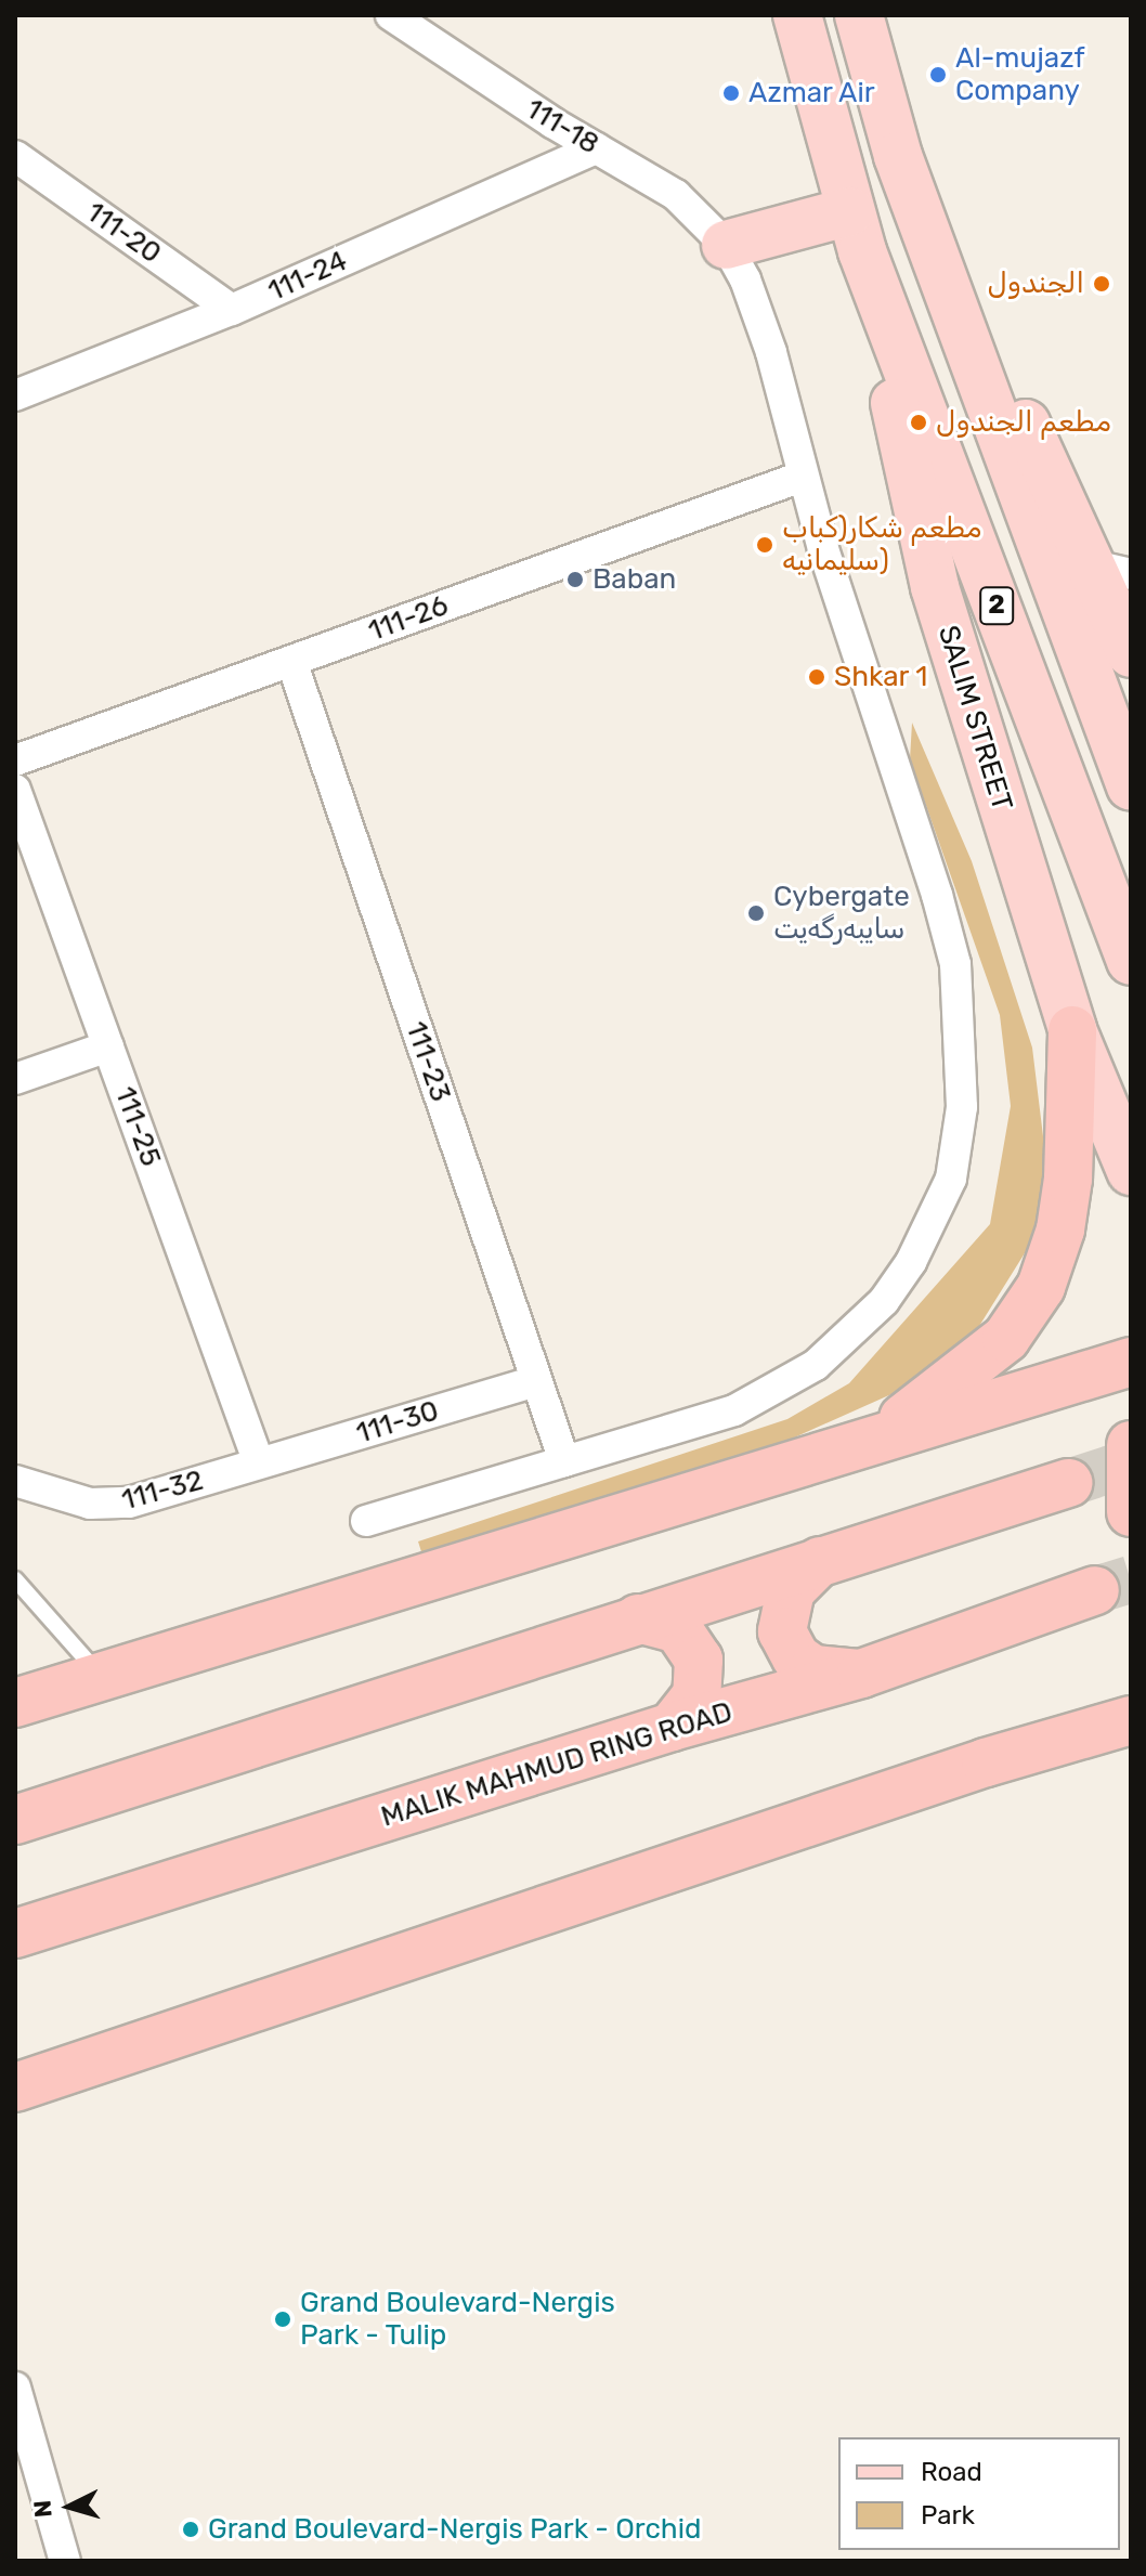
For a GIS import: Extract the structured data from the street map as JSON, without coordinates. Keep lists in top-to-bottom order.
{
  "streets": {
    "highway": ["MALIK MAHMUD RING ROAD"],
    "main road": ["2", "SALIM STREET"],
    "street": [
      "111-18",
      "111-20",
      "111-24",
      "111-26",
      "111-23",
      "111-25",
      "111-30",
      "111-32"
    ]
  },
  "crossings": [
    ["111-18", "111-24"],
    ["111-18", "111-26"],
    ["111-18", "111-23"],
    ["111-20", "111-24"],
    ["111-26", "111-23"],
    ["111-23", "111-30"],
    ["111-25", "111-30"],
    ["111-25", "111-32"],
    ["111-30", "111-32"]
  ],
  "places": [
    "Al-mujazf Company",
    "Azmar Air",
    "الجندول",
    "مطعم الجندول",
    "مطعم شكار(كباب سليمانيه)",
    "Baban",
    "Shkar 1",
    "Cybergate سایبەرگەیت",
    "Grand Boulevard-Nergis Park - Tulip",
    "Grand Boulevard-Nergis Park - Orchid"
  ],
  "legend": ["Road", "Park"],
  "north": "left"
}
